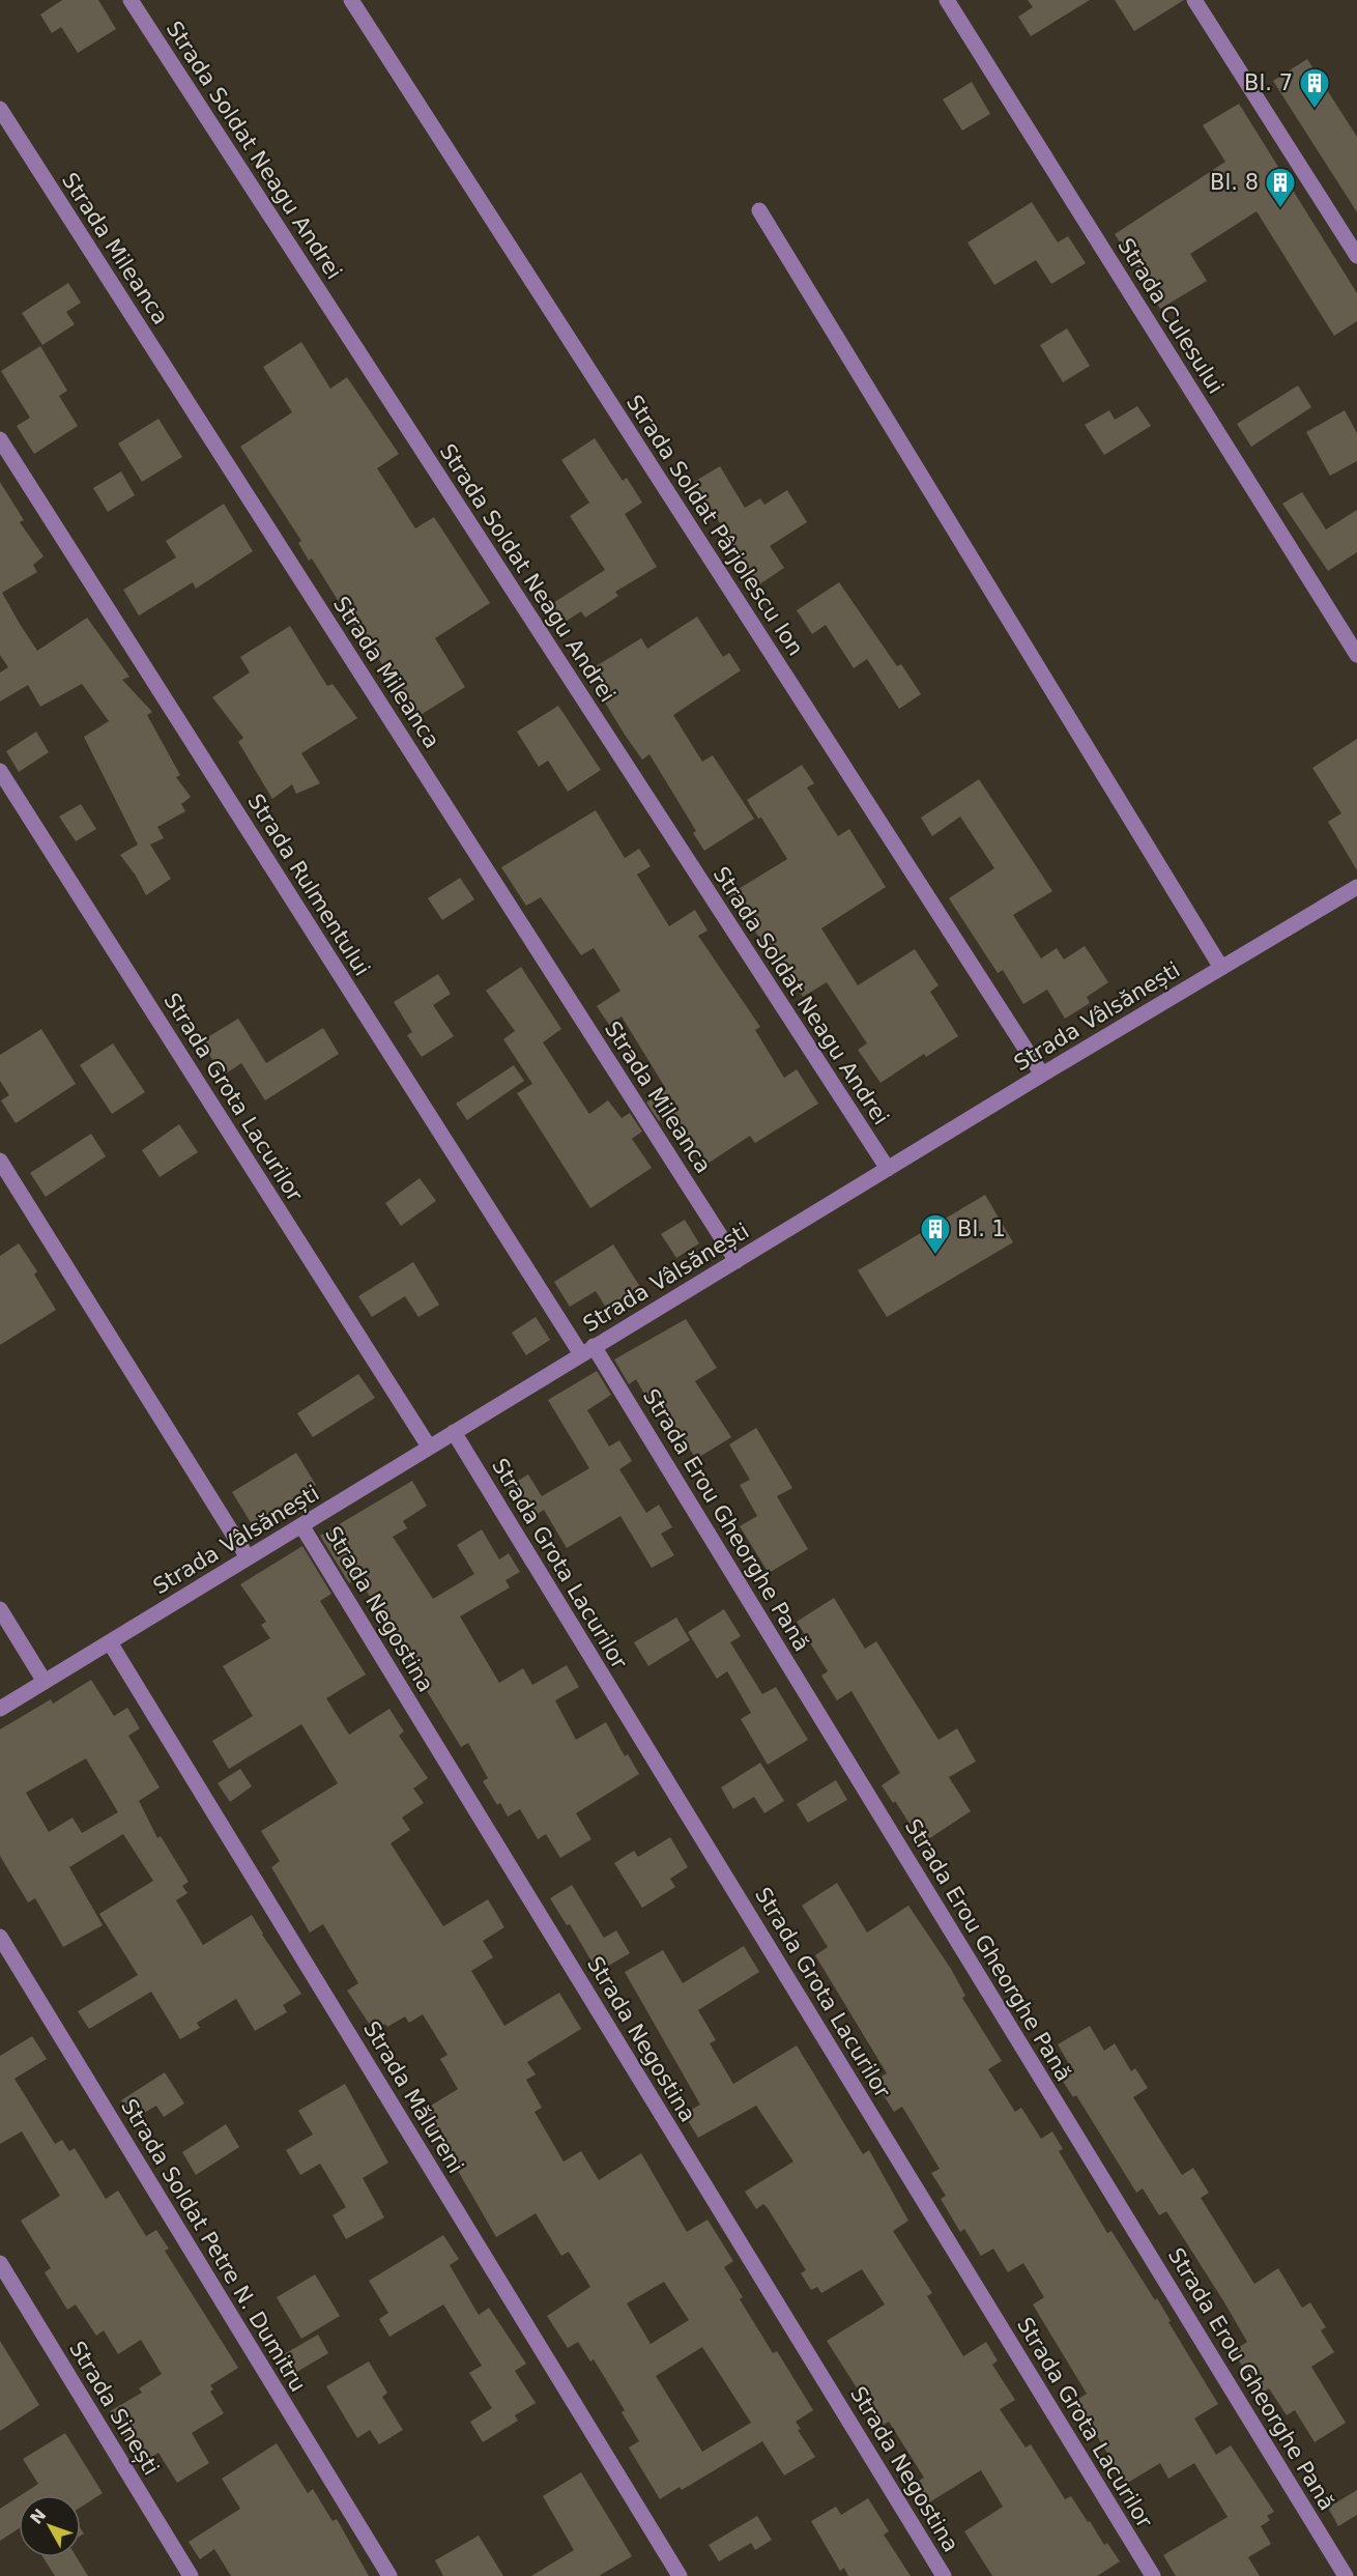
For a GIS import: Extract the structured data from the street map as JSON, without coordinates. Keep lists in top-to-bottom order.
{
  "streets": {
    "street": [
      "Strada Soldat Neagu Andrei",
      "Strada Mileanca",
      "Strada Culesului",
      "Strada Soldat Pârjolescu Ion",
      "Strada Rulmentului",
      "Strada Vâlsănești",
      "Strada Grota Lacurilor",
      "Strada Erou Gheorghe Pană",
      "Strada Negostina",
      "Strada Mălureni",
      "Strada Soldat Petre N. Dumitru",
      "Strada Sinești"
    ]
  },
  "crossings": [
    ["Strada Soldat Neagu Andrei", "Strada Vâlsănești"],
    ["Strada Mileanca", "Strada Vâlsănești"],
    ["Strada Soldat Pârjolescu Ion", "Strada Vâlsănești"],
    ["Strada Rulmentului", "Strada Vâlsănești"],
    ["Strada Rulmentului", "Strada Erou Gheorghe Pană"],
    ["Strada Vâlsănești", "Strada Grota Lacurilor"],
    ["Strada Vâlsănești", "Strada Erou Gheorghe Pană"],
    ["Strada Vâlsănești", "Strada Negostina"],
    ["Strada Vâlsănești", "Strada Mălureni"]
  ],
  "places": {
    "building": ["Bl. 7", "Bl. 8", "Bl. 1"]
  },
  "north": "top left"
}
